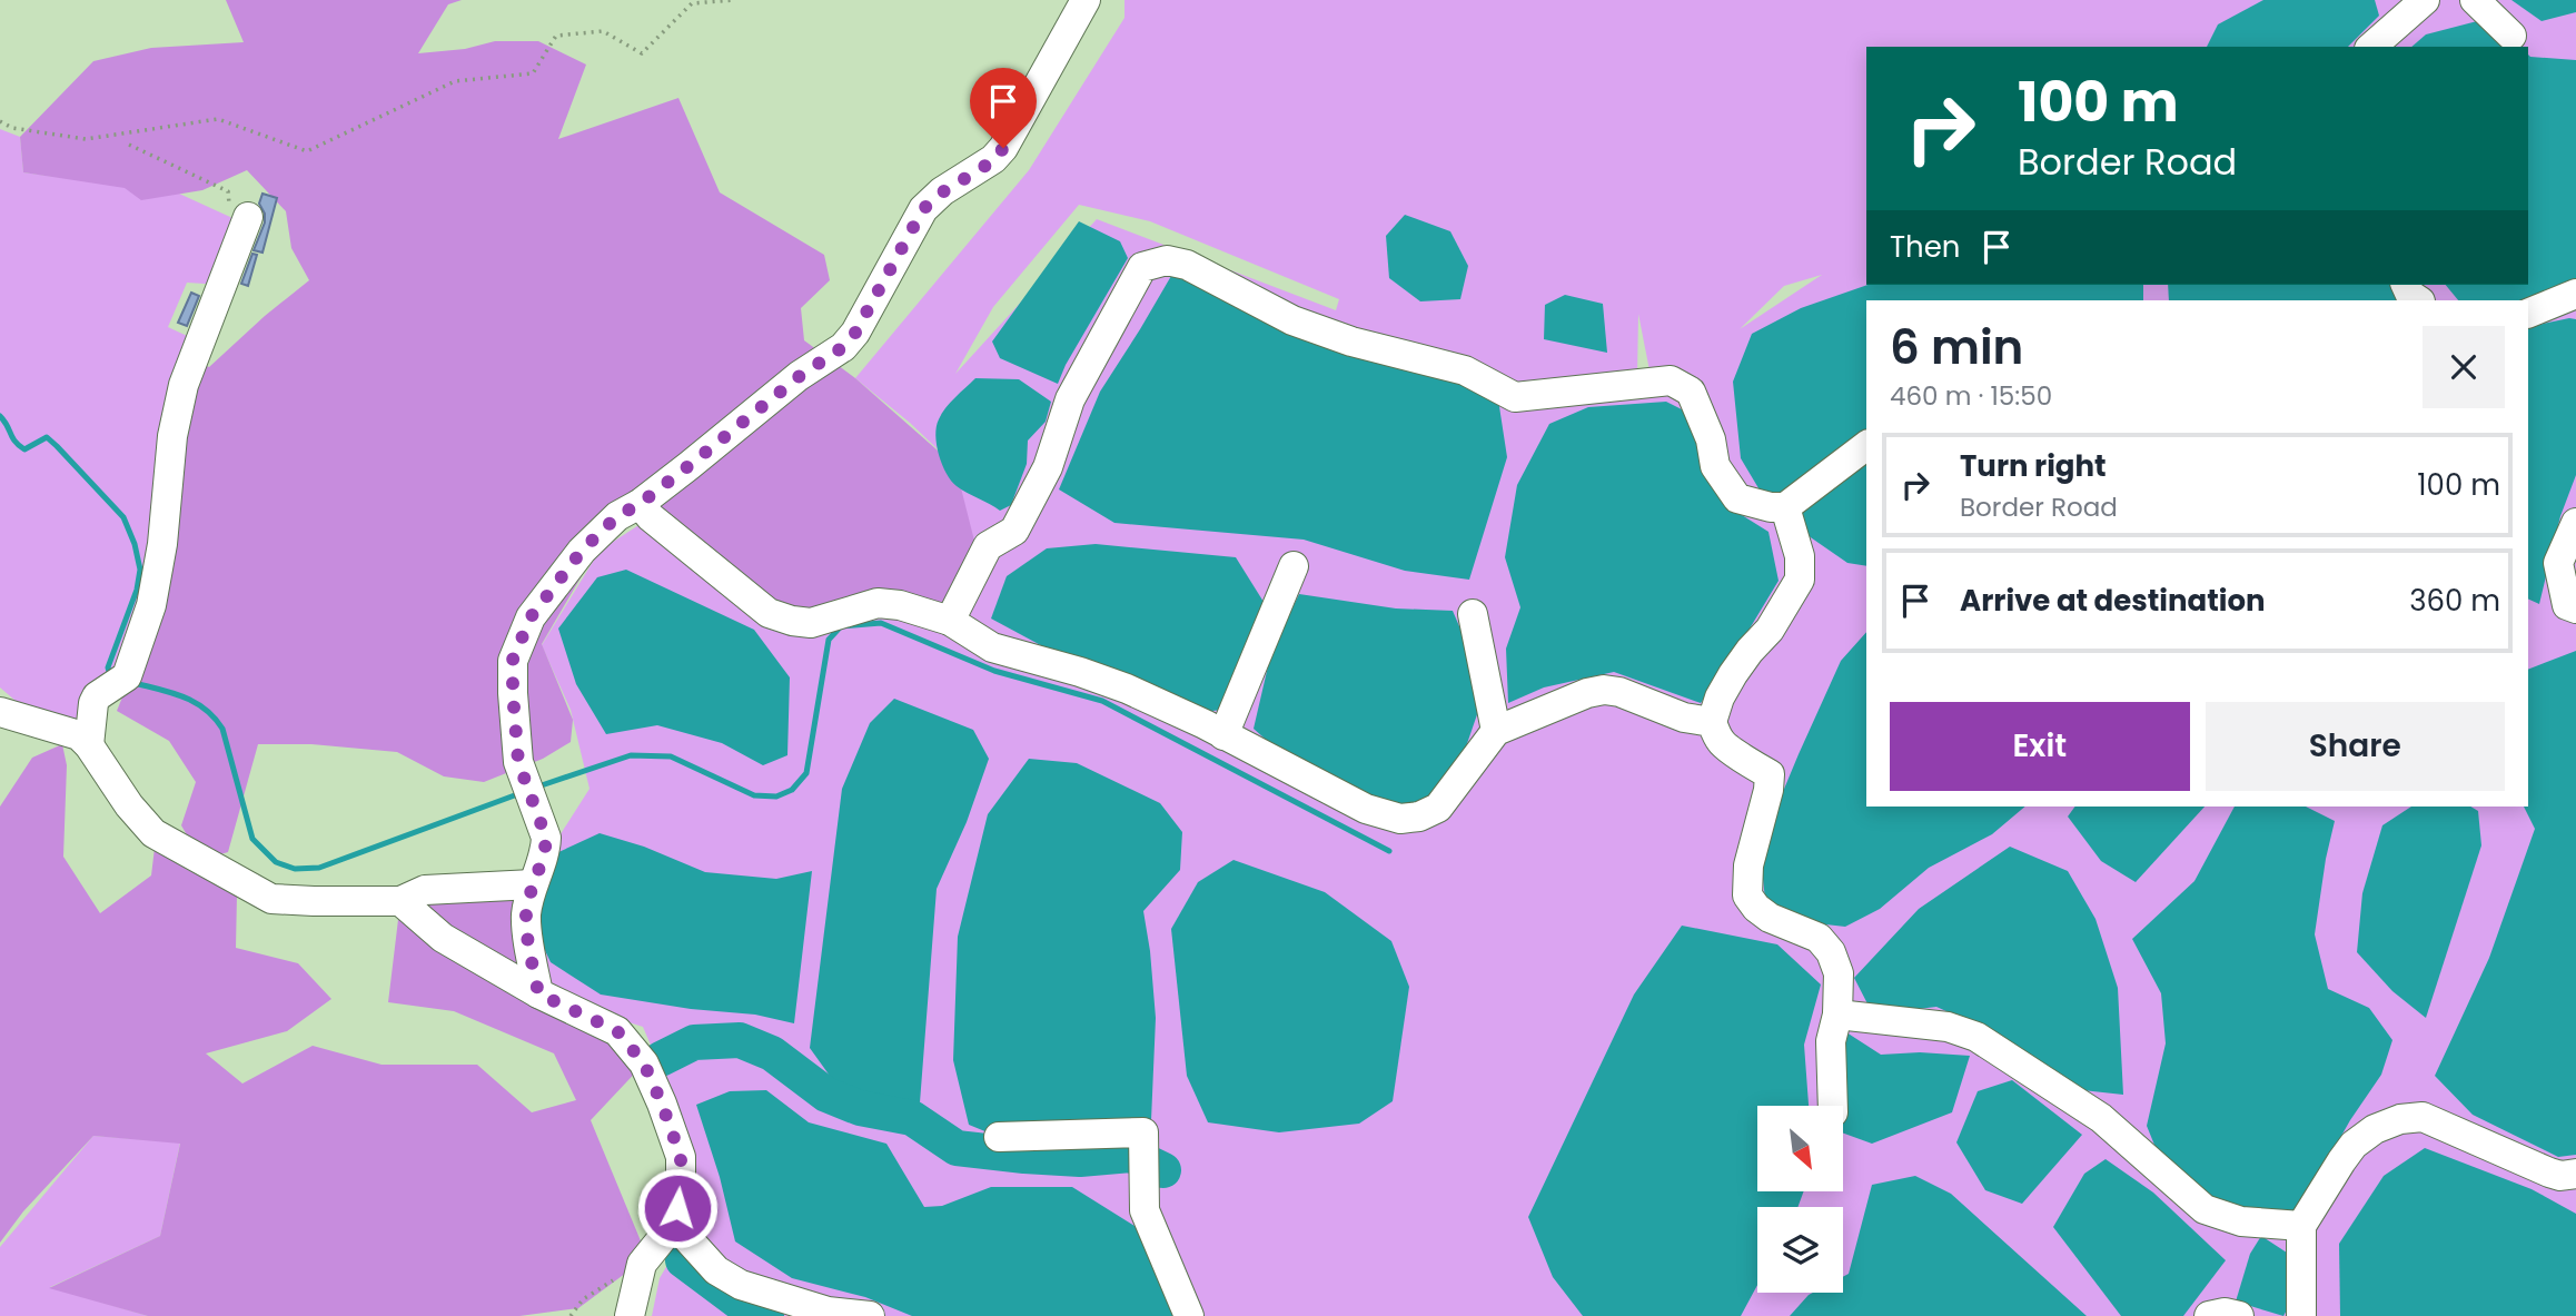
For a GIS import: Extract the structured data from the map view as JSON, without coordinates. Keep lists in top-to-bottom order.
{
  "north": "bottom right",
  "page": {
    "turn": ["100 m", "Border Road"],
    "then": "Then",
    "heading": ["6 min", "460 m · 15:50"],
    "list": [
      {
        "name": "Turn right",
        "note": "Border Road",
        "value": "100 m"
      },
      {
        "name": "Arrive at destination",
        "value": "360 m"
      }
    ],
    "buttons": ["Exit", "Share"]
  }
}
